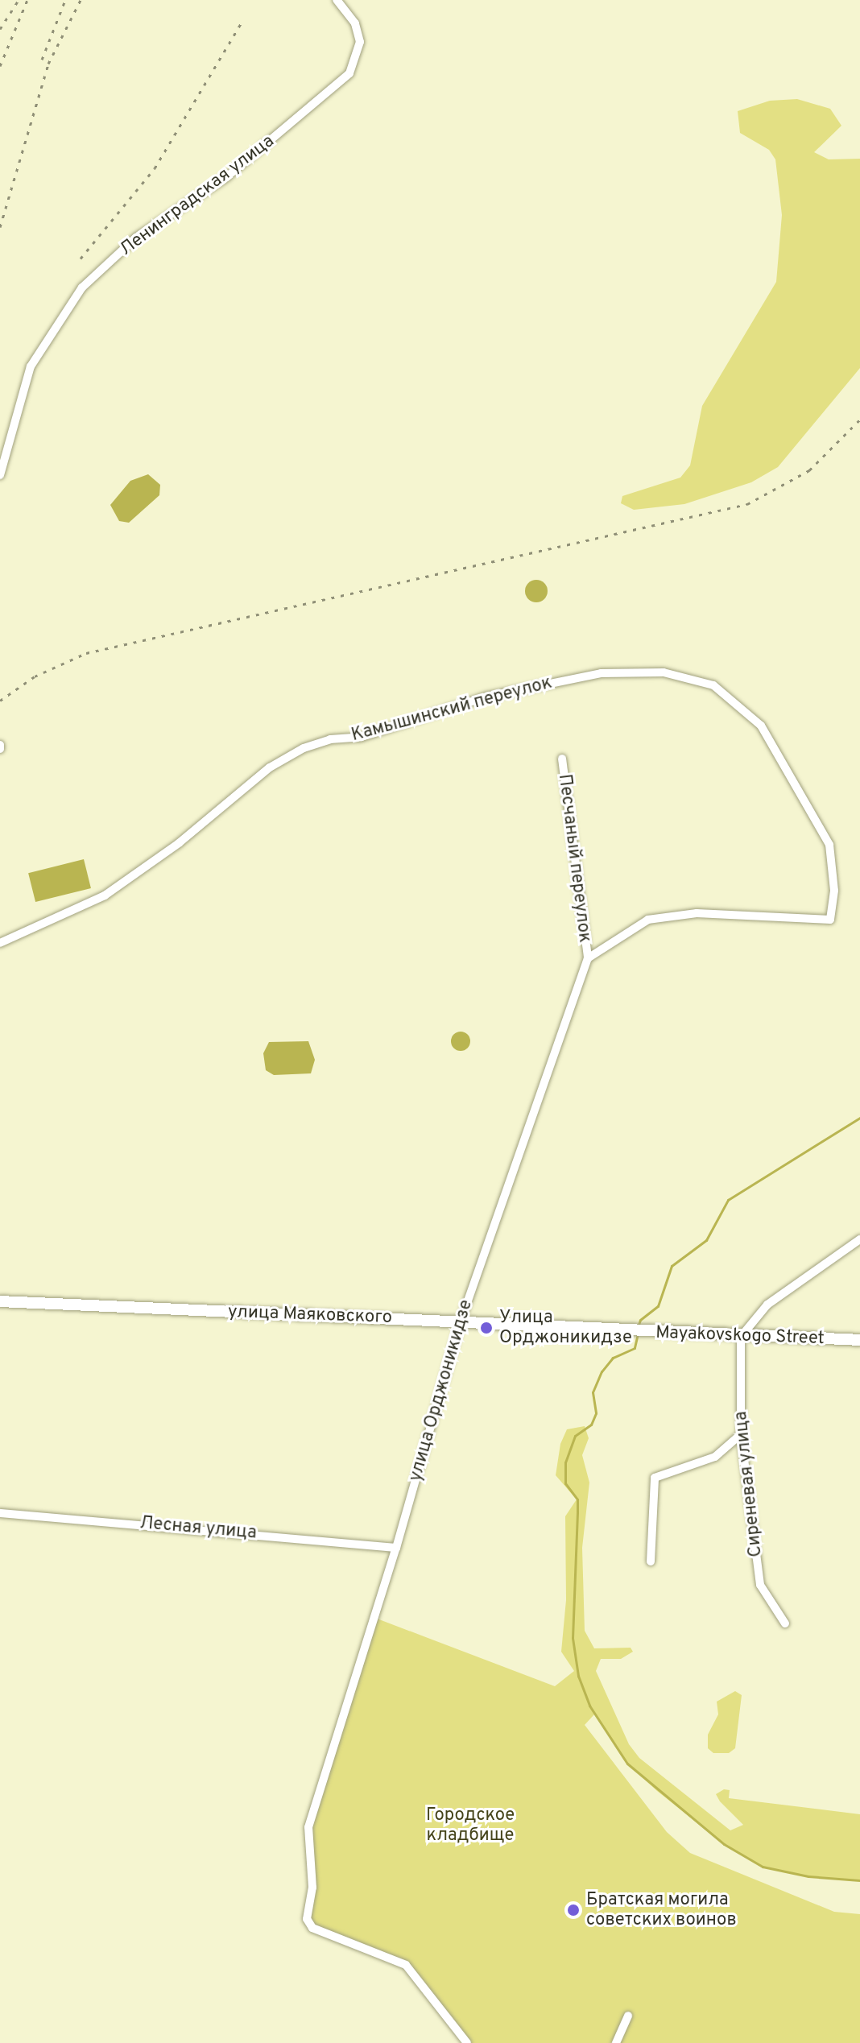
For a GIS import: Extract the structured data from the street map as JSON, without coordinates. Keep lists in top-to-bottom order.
{
  "streets": {
    "street": [
      "Ленинградская улица",
      "Камышинский переулок",
      "Песчаный переулок",
      "улица Маяковского",
      "Mayakovskogo Street",
      "улица Орджоникидзе",
      "Сиреневая улица",
      "Лесная улица"
    ]
  },
  "crossings": [
    ["Камышинский переулок", "Песчаный переулок"],
    ["Камышинский переулок", "улица Орджоникидзе"],
    ["Песчаный переулок", "улица Орджоникидзе"],
    ["улица Маяковского", "Mayakovskogo Street"],
    ["улица Маяковского", "улица Орджоникидзе"],
    ["Mayakovskogo Street", "Сиреневая улица"],
    ["улица Орджоникидзе", "Лесная улица"]
  ],
  "parks": ["Городское кладбище"],
  "places": ["Улица Орджоникидзе", "Братская могила советских воинов"]
}
